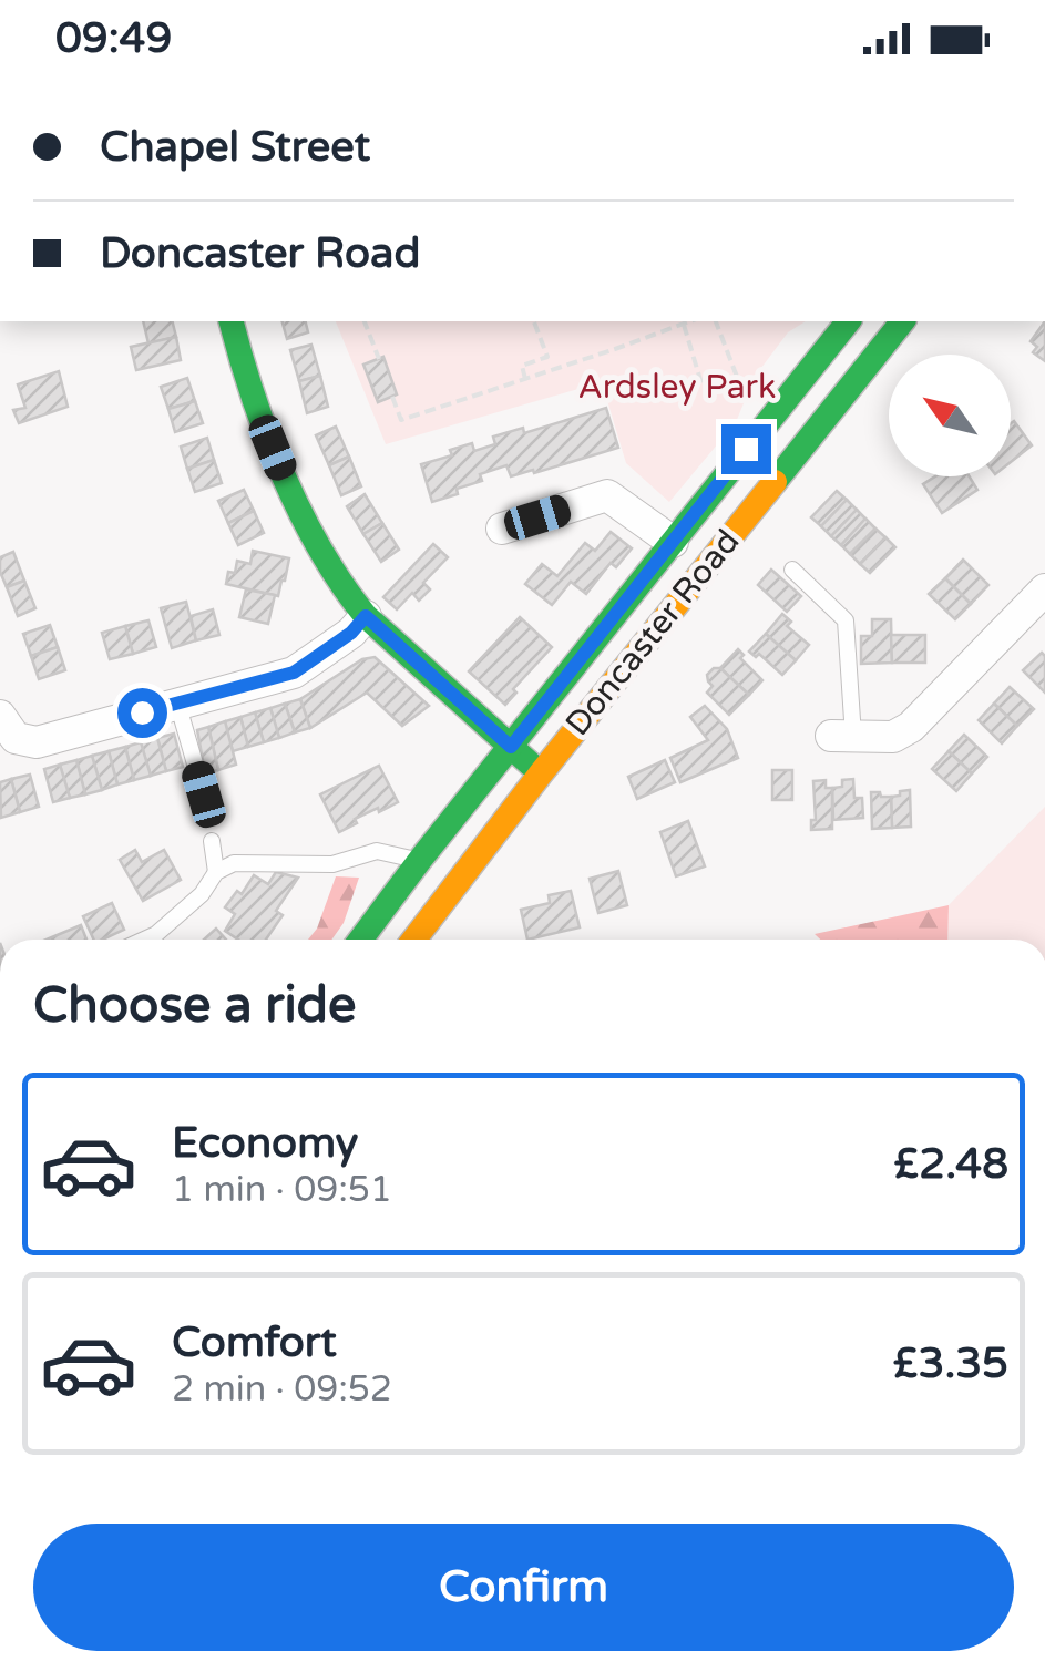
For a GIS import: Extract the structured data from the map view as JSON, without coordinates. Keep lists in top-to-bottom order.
{
  "streets": {
    "main road": ["Doncaster Road"]
  },
  "parks": ["Ardsley Park"],
  "north": "top left",
  "page": {
    "status": "09:49",
    "banner": ["Chapel Street", "Doncaster Road"],
    "heading": "Choose a ride",
    "list": [
      {
        "name": "Economy",
        "note": "1 min · 09:51",
        "value": "£2.48"
      },
      {
        "name": "Comfort",
        "note": "2 min · 09:52",
        "value": "£3.35"
      }
    ],
    "buttons": "Confirm"
  }
}
